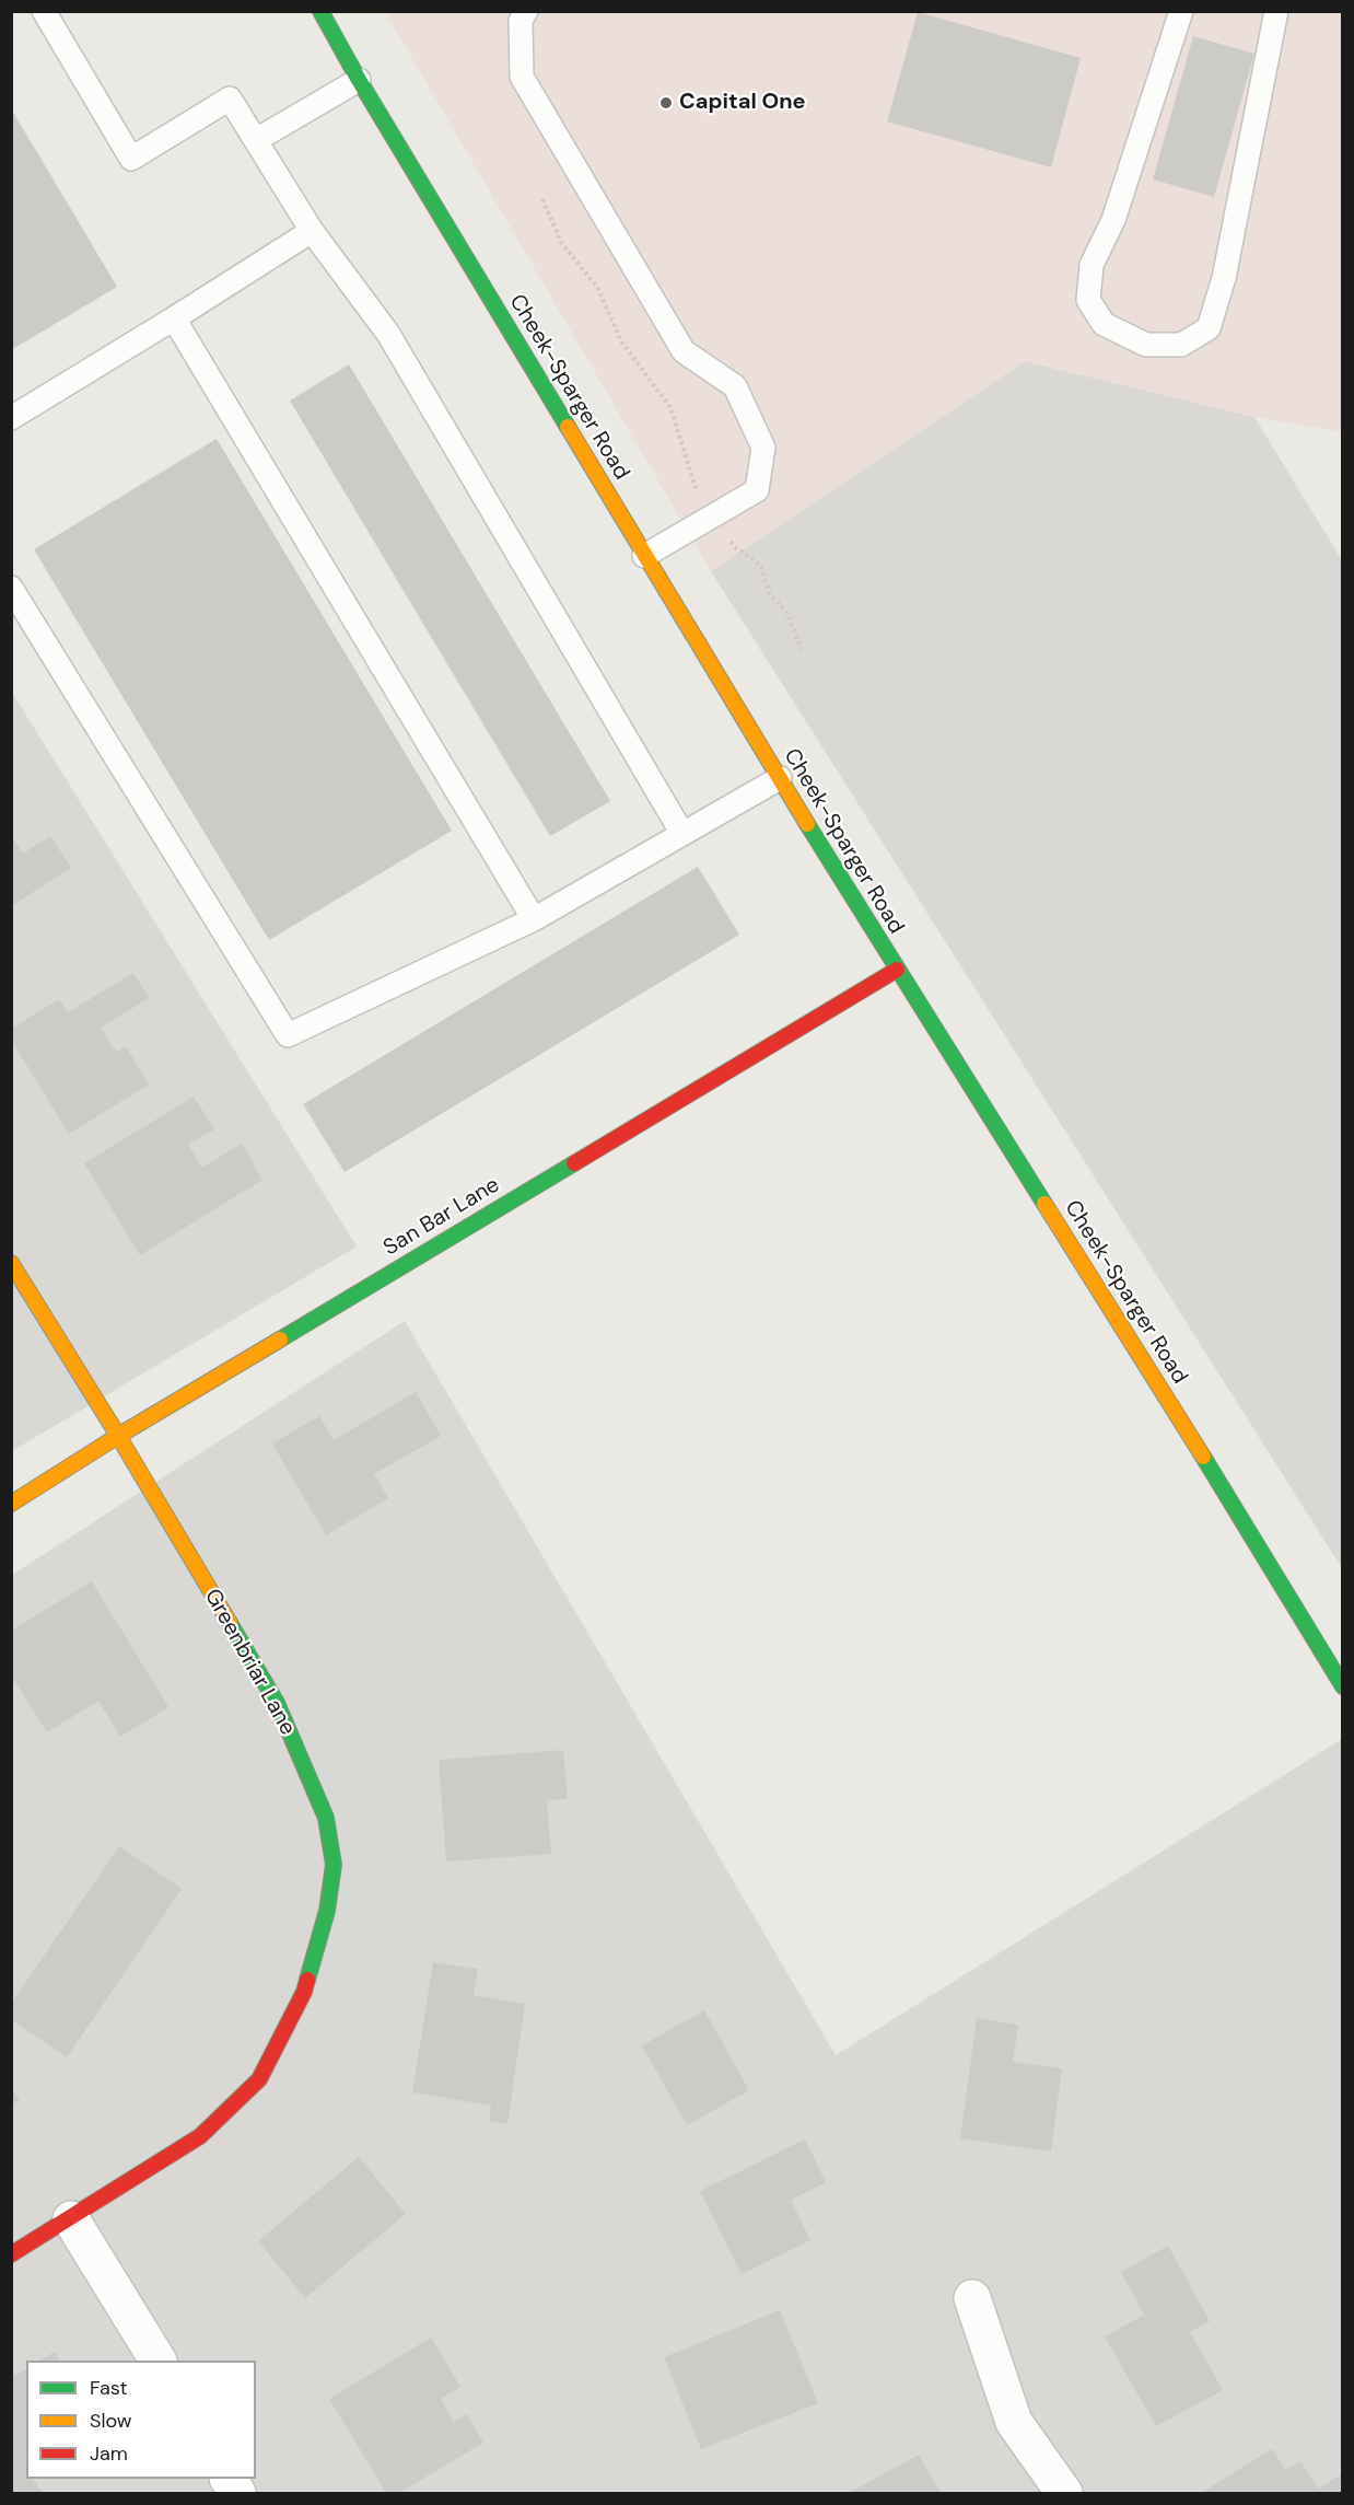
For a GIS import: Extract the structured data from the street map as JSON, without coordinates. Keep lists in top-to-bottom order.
{
  "streets": {
    "street": ["Cheek-Sparger Road", "San Bar Lane", "Greenbriar Lane"]
  },
  "crossings": [
    ["Cheek-Sparger Road", "San Bar Lane"],
    ["San Bar Lane", "Greenbriar Lane"]
  ],
  "places": ["Capital One"],
  "legend": ["Fast", "Slow", "Jam"]
}
